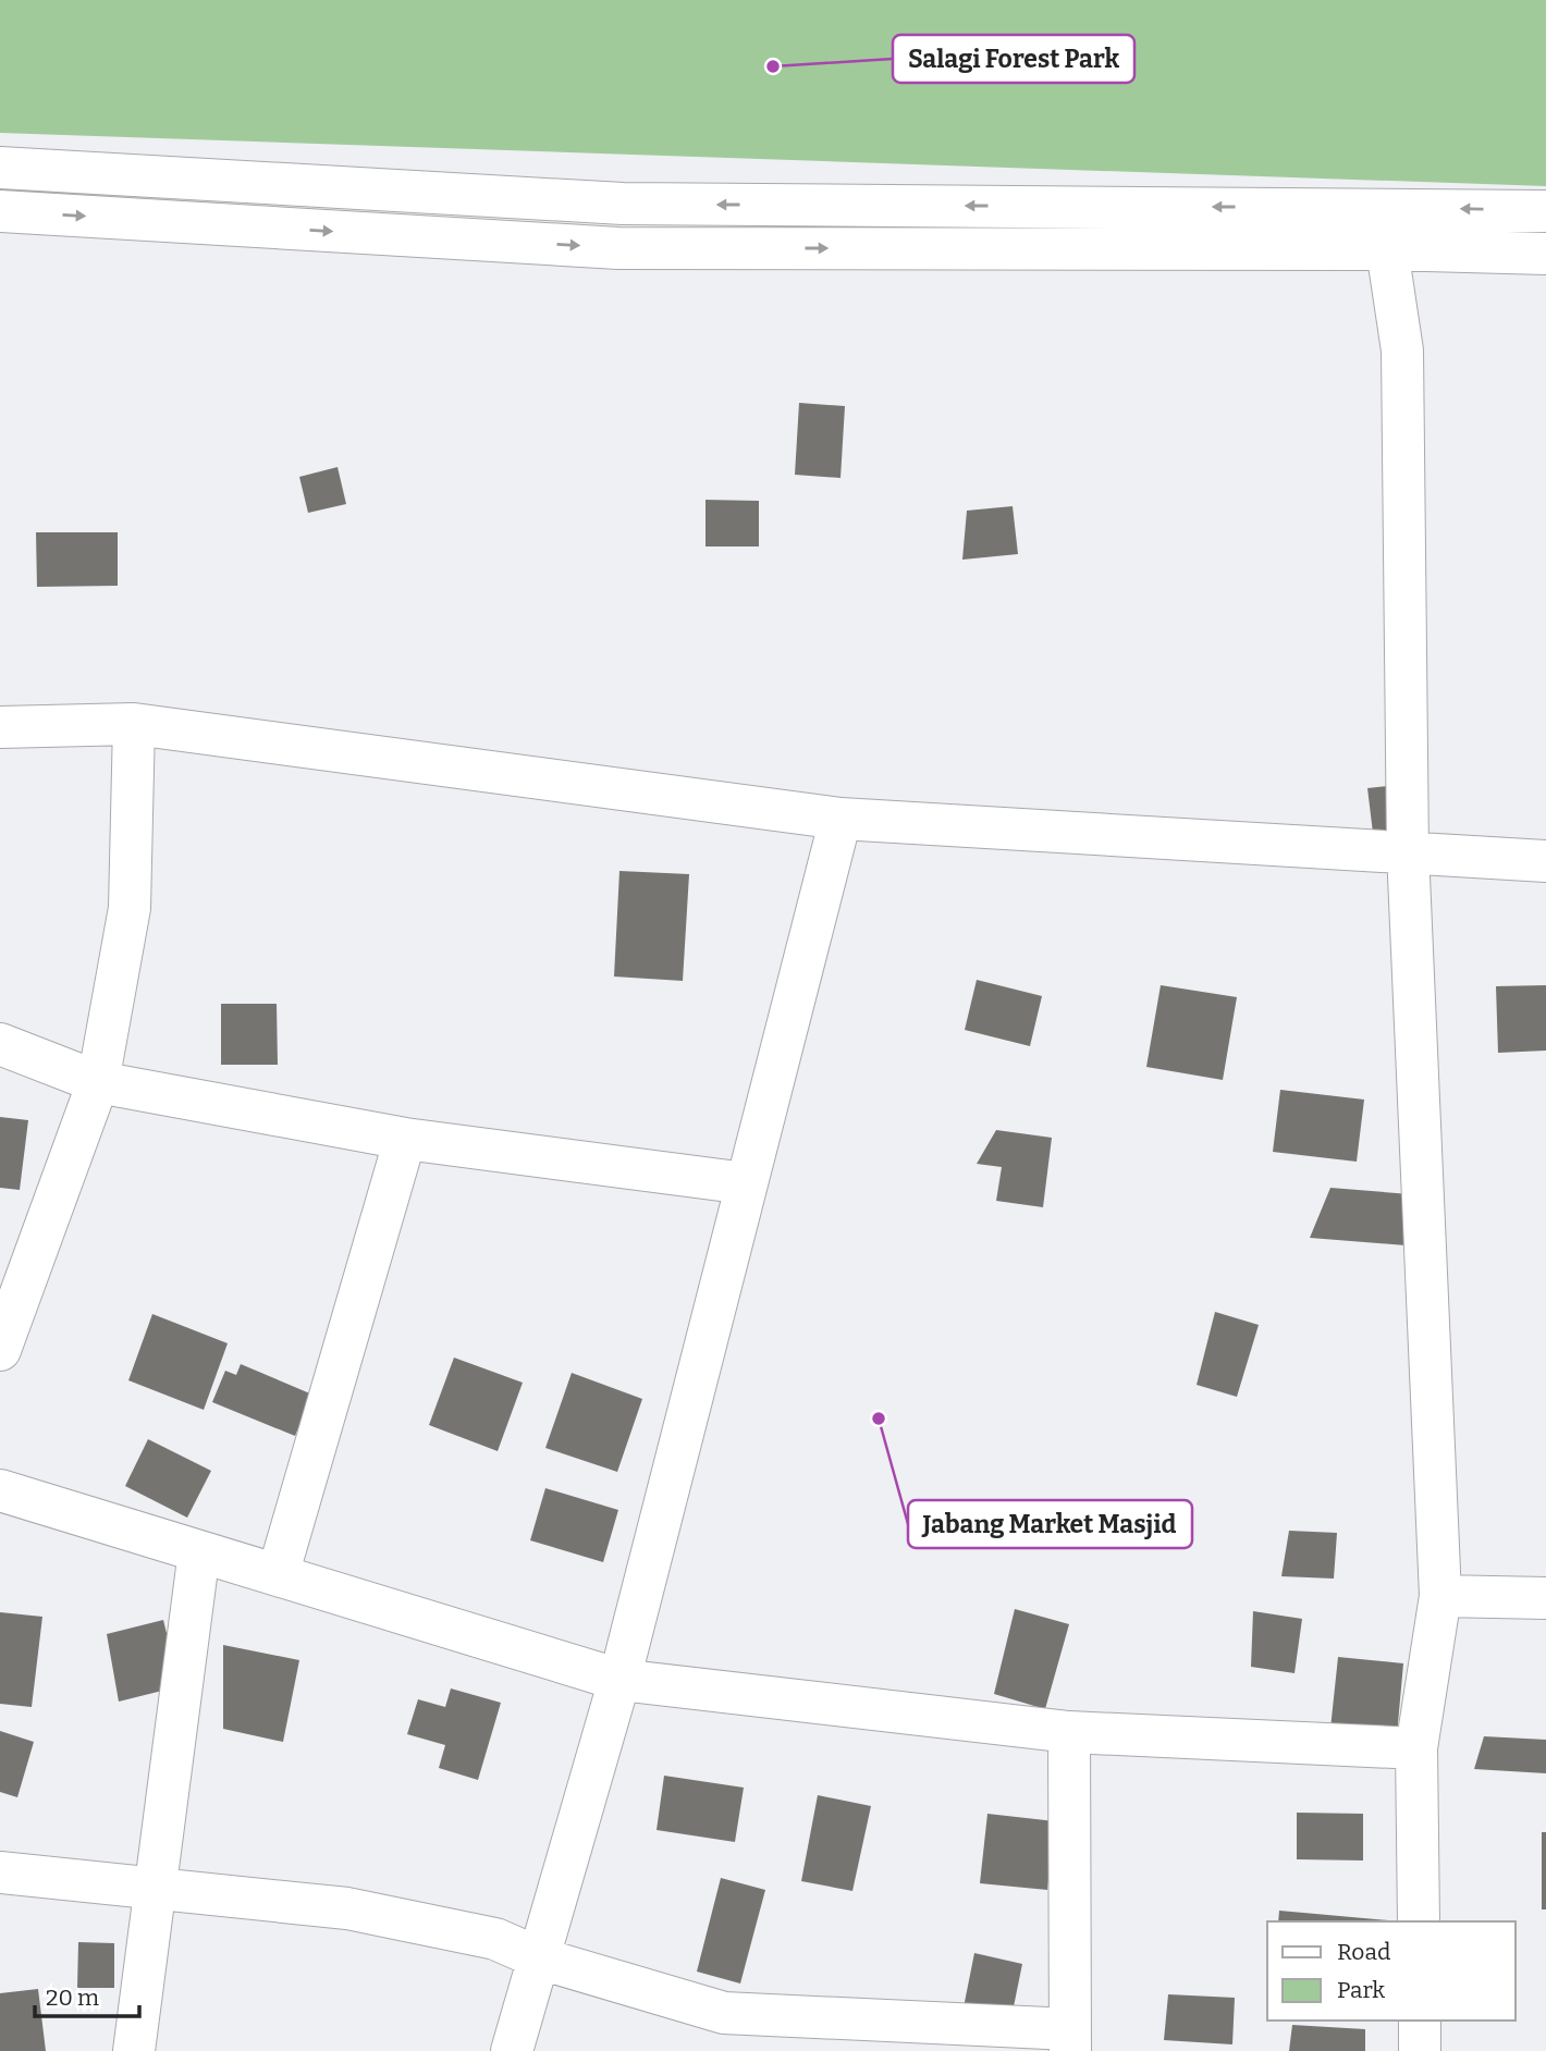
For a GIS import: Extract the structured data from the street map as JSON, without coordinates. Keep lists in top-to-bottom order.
{
  "places": ["Salagi Forest Park", "Jabang Market Masjid"],
  "legend": ["Road", "Park"],
  "scale_bar": "20 m"
}
